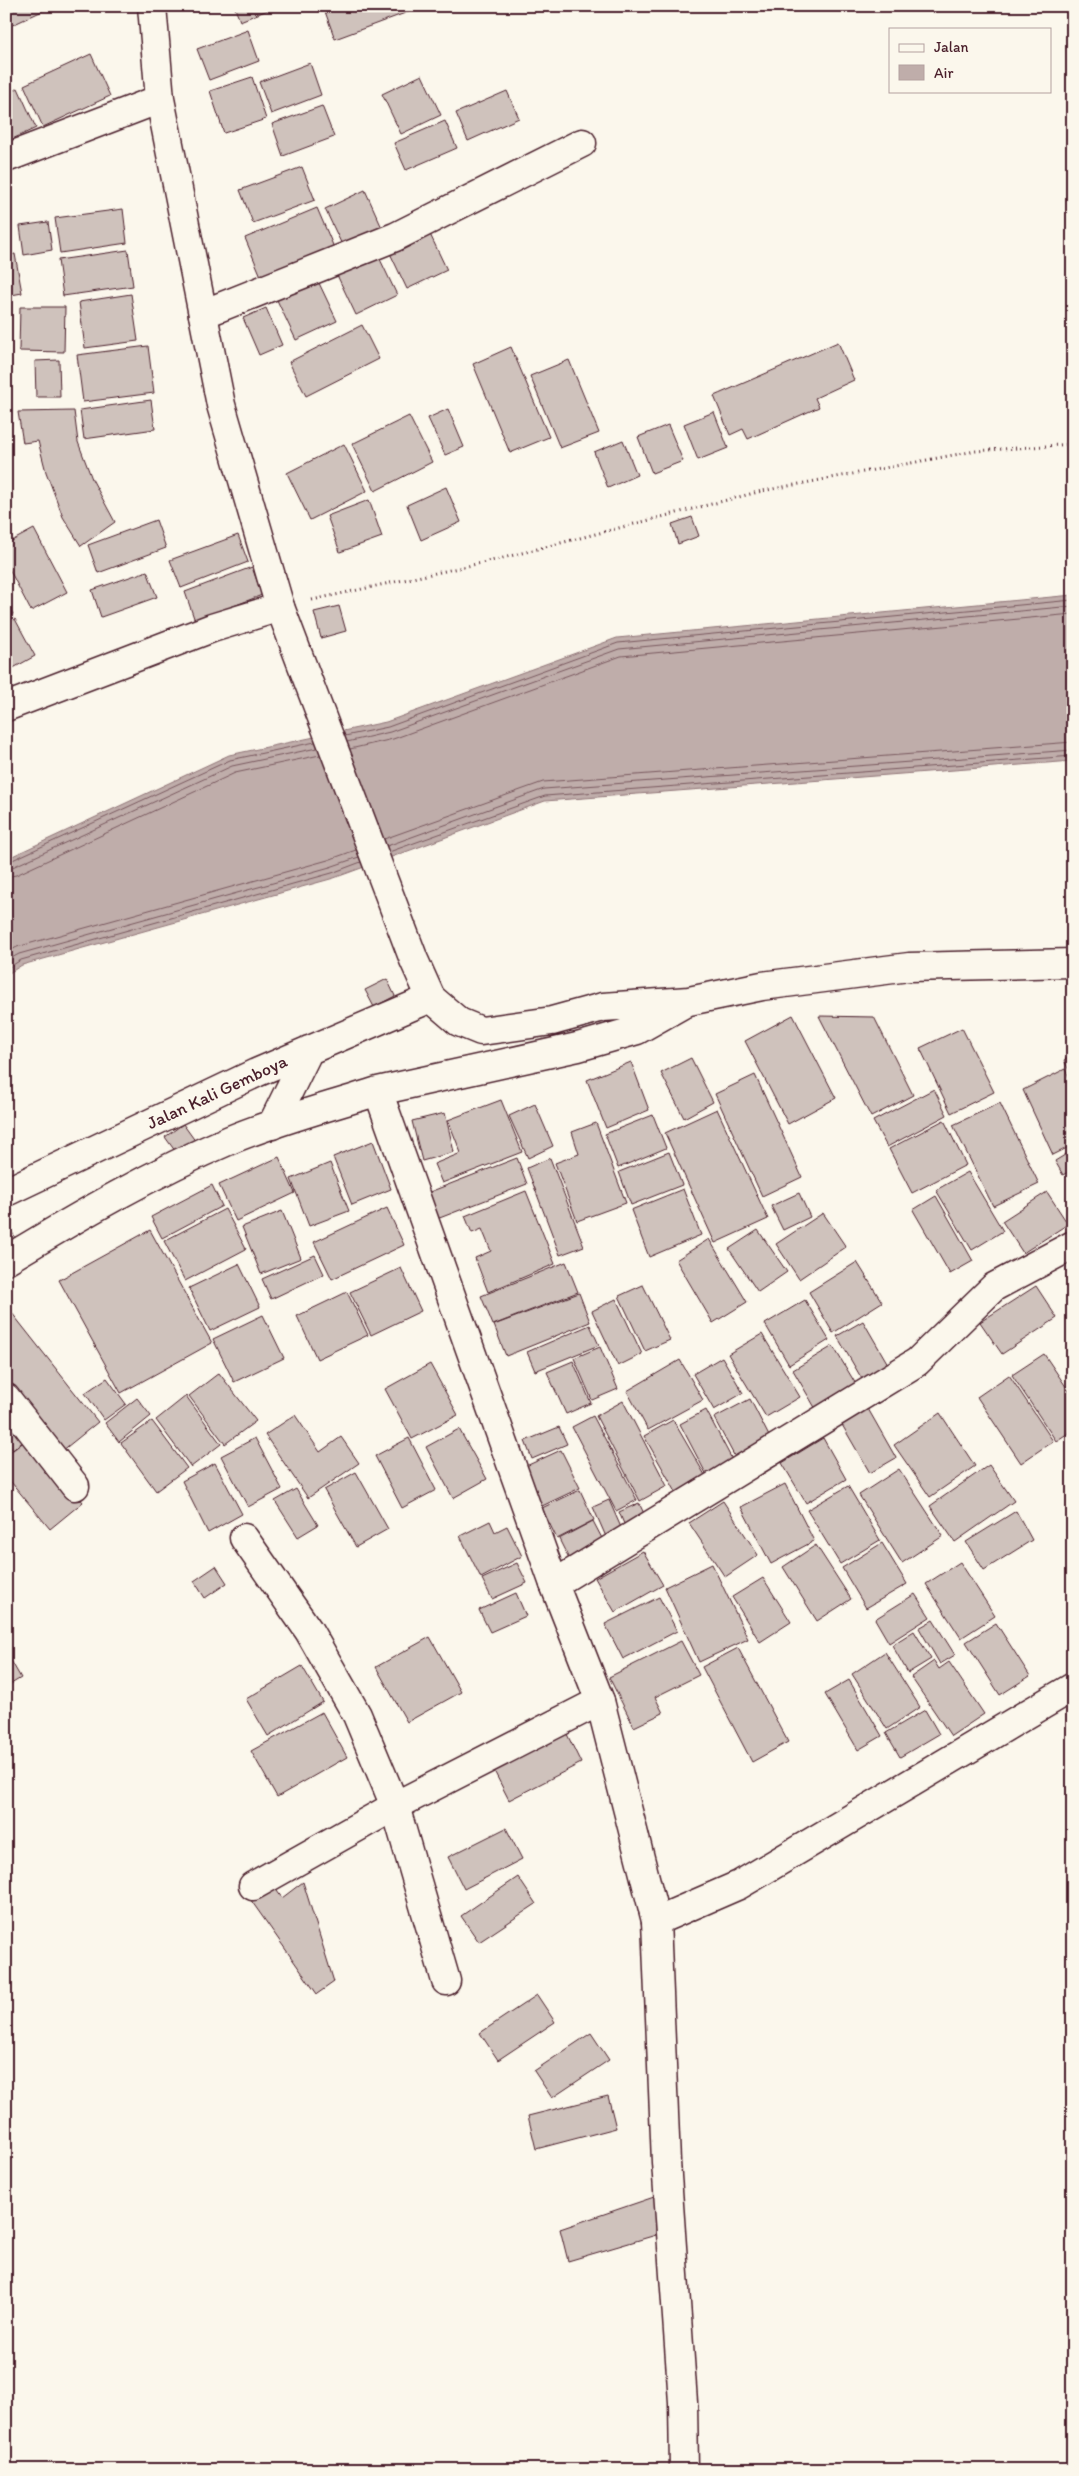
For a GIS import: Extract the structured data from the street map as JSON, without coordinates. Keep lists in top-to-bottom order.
{
  "streets": {
    "street": ["Jalan Kali Gemboya"]
  },
  "legend": ["Jalan", "Air"]
}
